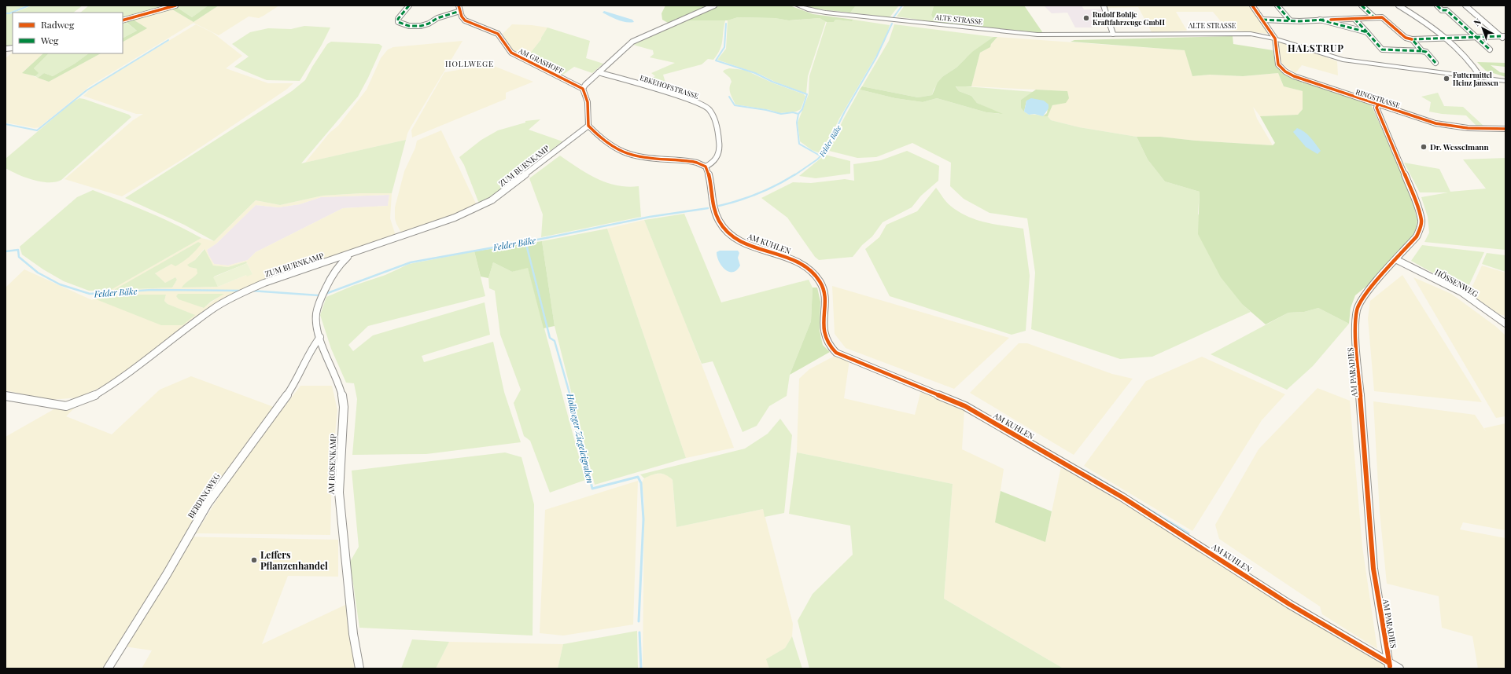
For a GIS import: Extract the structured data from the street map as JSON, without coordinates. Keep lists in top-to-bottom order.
{
  "streets": {
    "street": [
      "ALTE STRASSE",
      "AM GRASHOFF",
      "EBKEHOFSTRASSE",
      "RINGSTRASSE",
      "ZUM BURNKAMP",
      "AM KUHLEN",
      "HÖSSENWEG",
      "AM PARADIES",
      "AM ROSENKAMP",
      "BERDINGWEG"
    ]
  },
  "crossings": [
    ["ALTE STRASSE", "RINGSTRASSE"],
    ["EBKEHOFSTRASSE", "AM KUHLEN"],
    ["RINGSTRASSE", "AM PARADIES"],
    ["ZUM BURNKAMP", "AM ROSENKAMP"],
    ["AM KUHLEN", "AM PARADIES"],
    ["HÖSSENWEG", "AM PARADIES"],
    ["AM ROSENKAMP", "BERDINGWEG"]
  ],
  "districts": ["HALSTRUP", "HOLLWEGE"],
  "water": ["Felder Bäke", "Hollweger Ziegeleigraben"],
  "places": [
    "Rudolf Bohlje Kraftfahrzeuge GmbH",
    "Futtermittel Heinz Janssen",
    "Dr. Wesselmann",
    "Leffers Pflanzenhandel"
  ],
  "legend": ["Radweg", "Weg"],
  "north": "top left"
}
